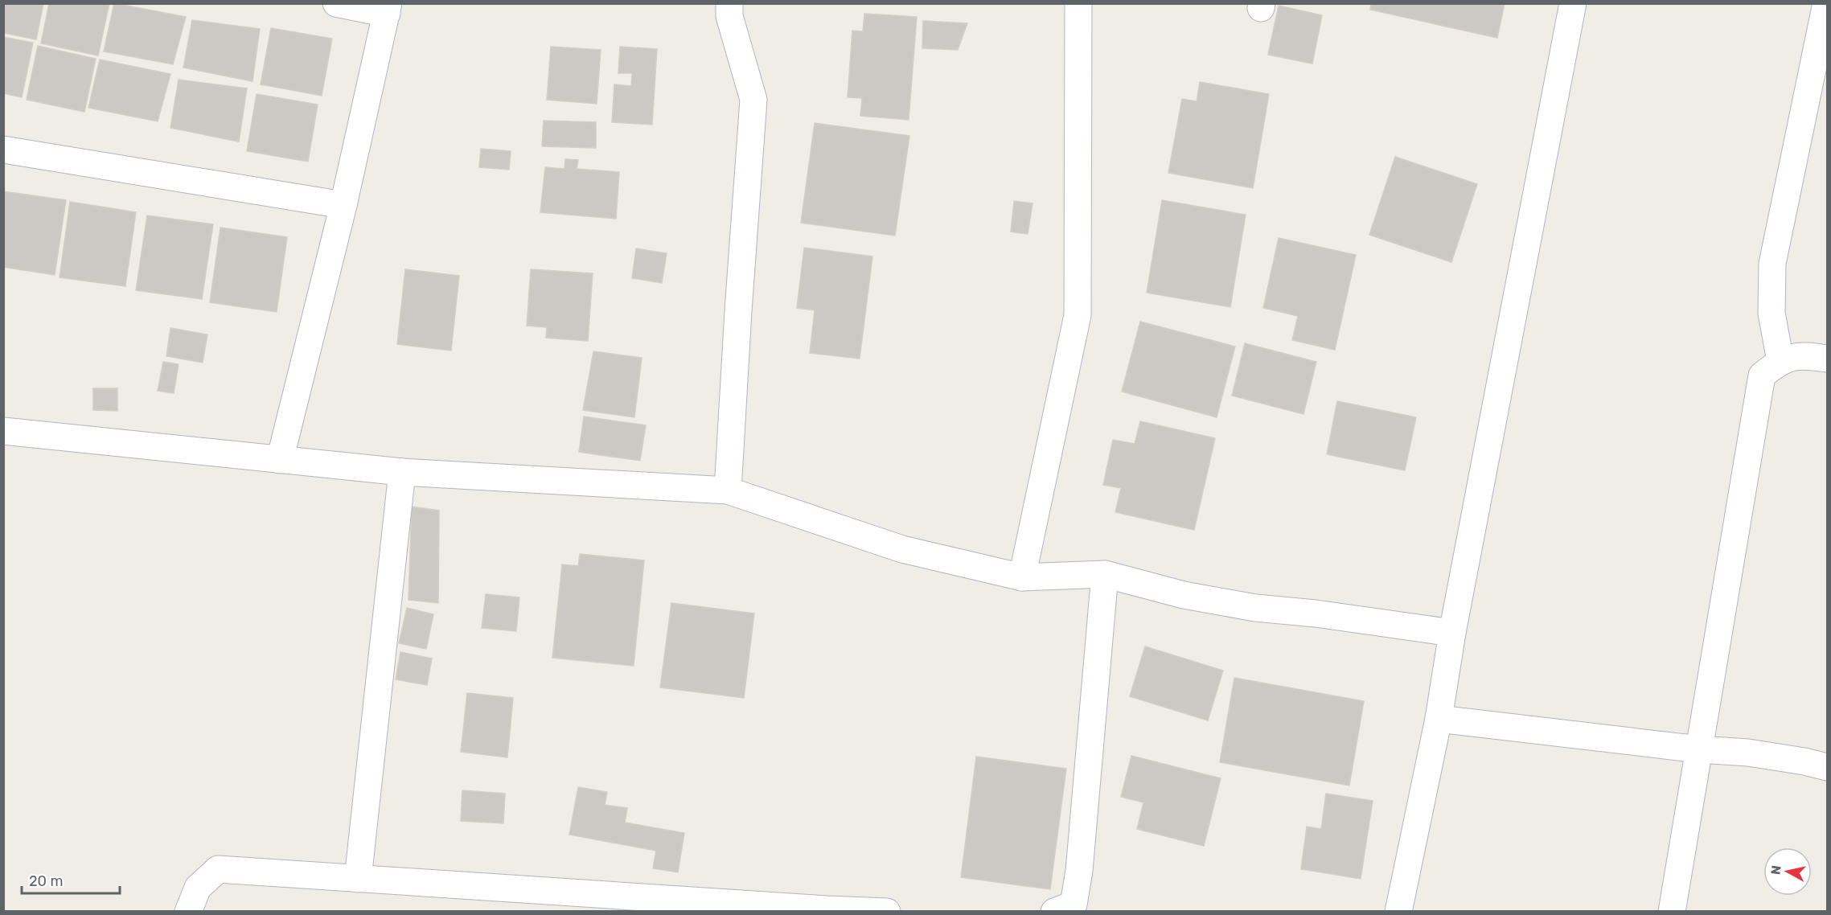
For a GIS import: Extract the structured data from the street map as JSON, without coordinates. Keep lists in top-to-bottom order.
{
  "scale_bar": "20 m",
  "north": "left"
}
